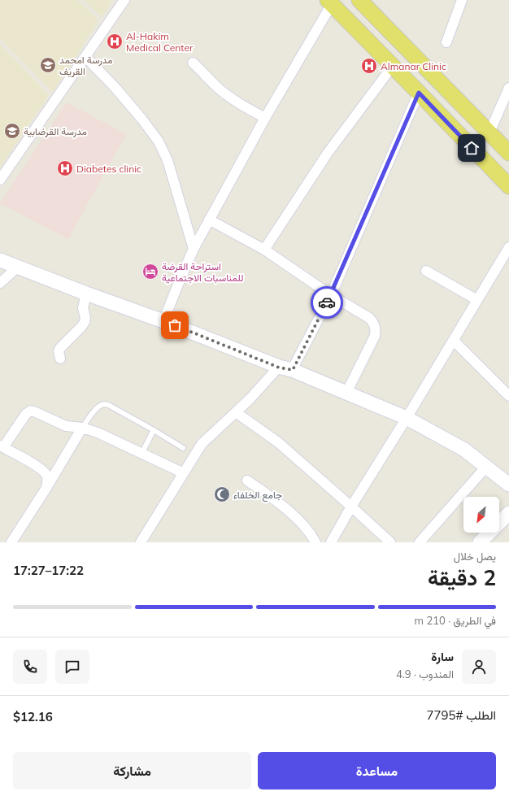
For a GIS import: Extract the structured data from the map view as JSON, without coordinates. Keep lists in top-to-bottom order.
{
  "places": {
    "hospital": ["Al-Hakim Medical Center", "Almanar Clinic", "Diabetes clinic"],
    "school or university": ["مدرسة امحمد القريف", "مدرسة القرضابية"],
    "hotel": ["استراحة القرضة للمناسبات الاجتماعية"],
    "mosque": ["جامع الخلفاء"]
  },
  "north": "bottom left",
  "page": {
    "heading": ["2 دقيقة", "يصل خلال", "17:22–17:27"],
    "panel": [
      "سارة",
      "المندوب · 4.9",
      "الطلب #7795",
      "$12.16"
    ],
    "bar": "في الطريق · 210 m",
    "buttons": ["مساعدة", "مشاركة"]
  }
}
